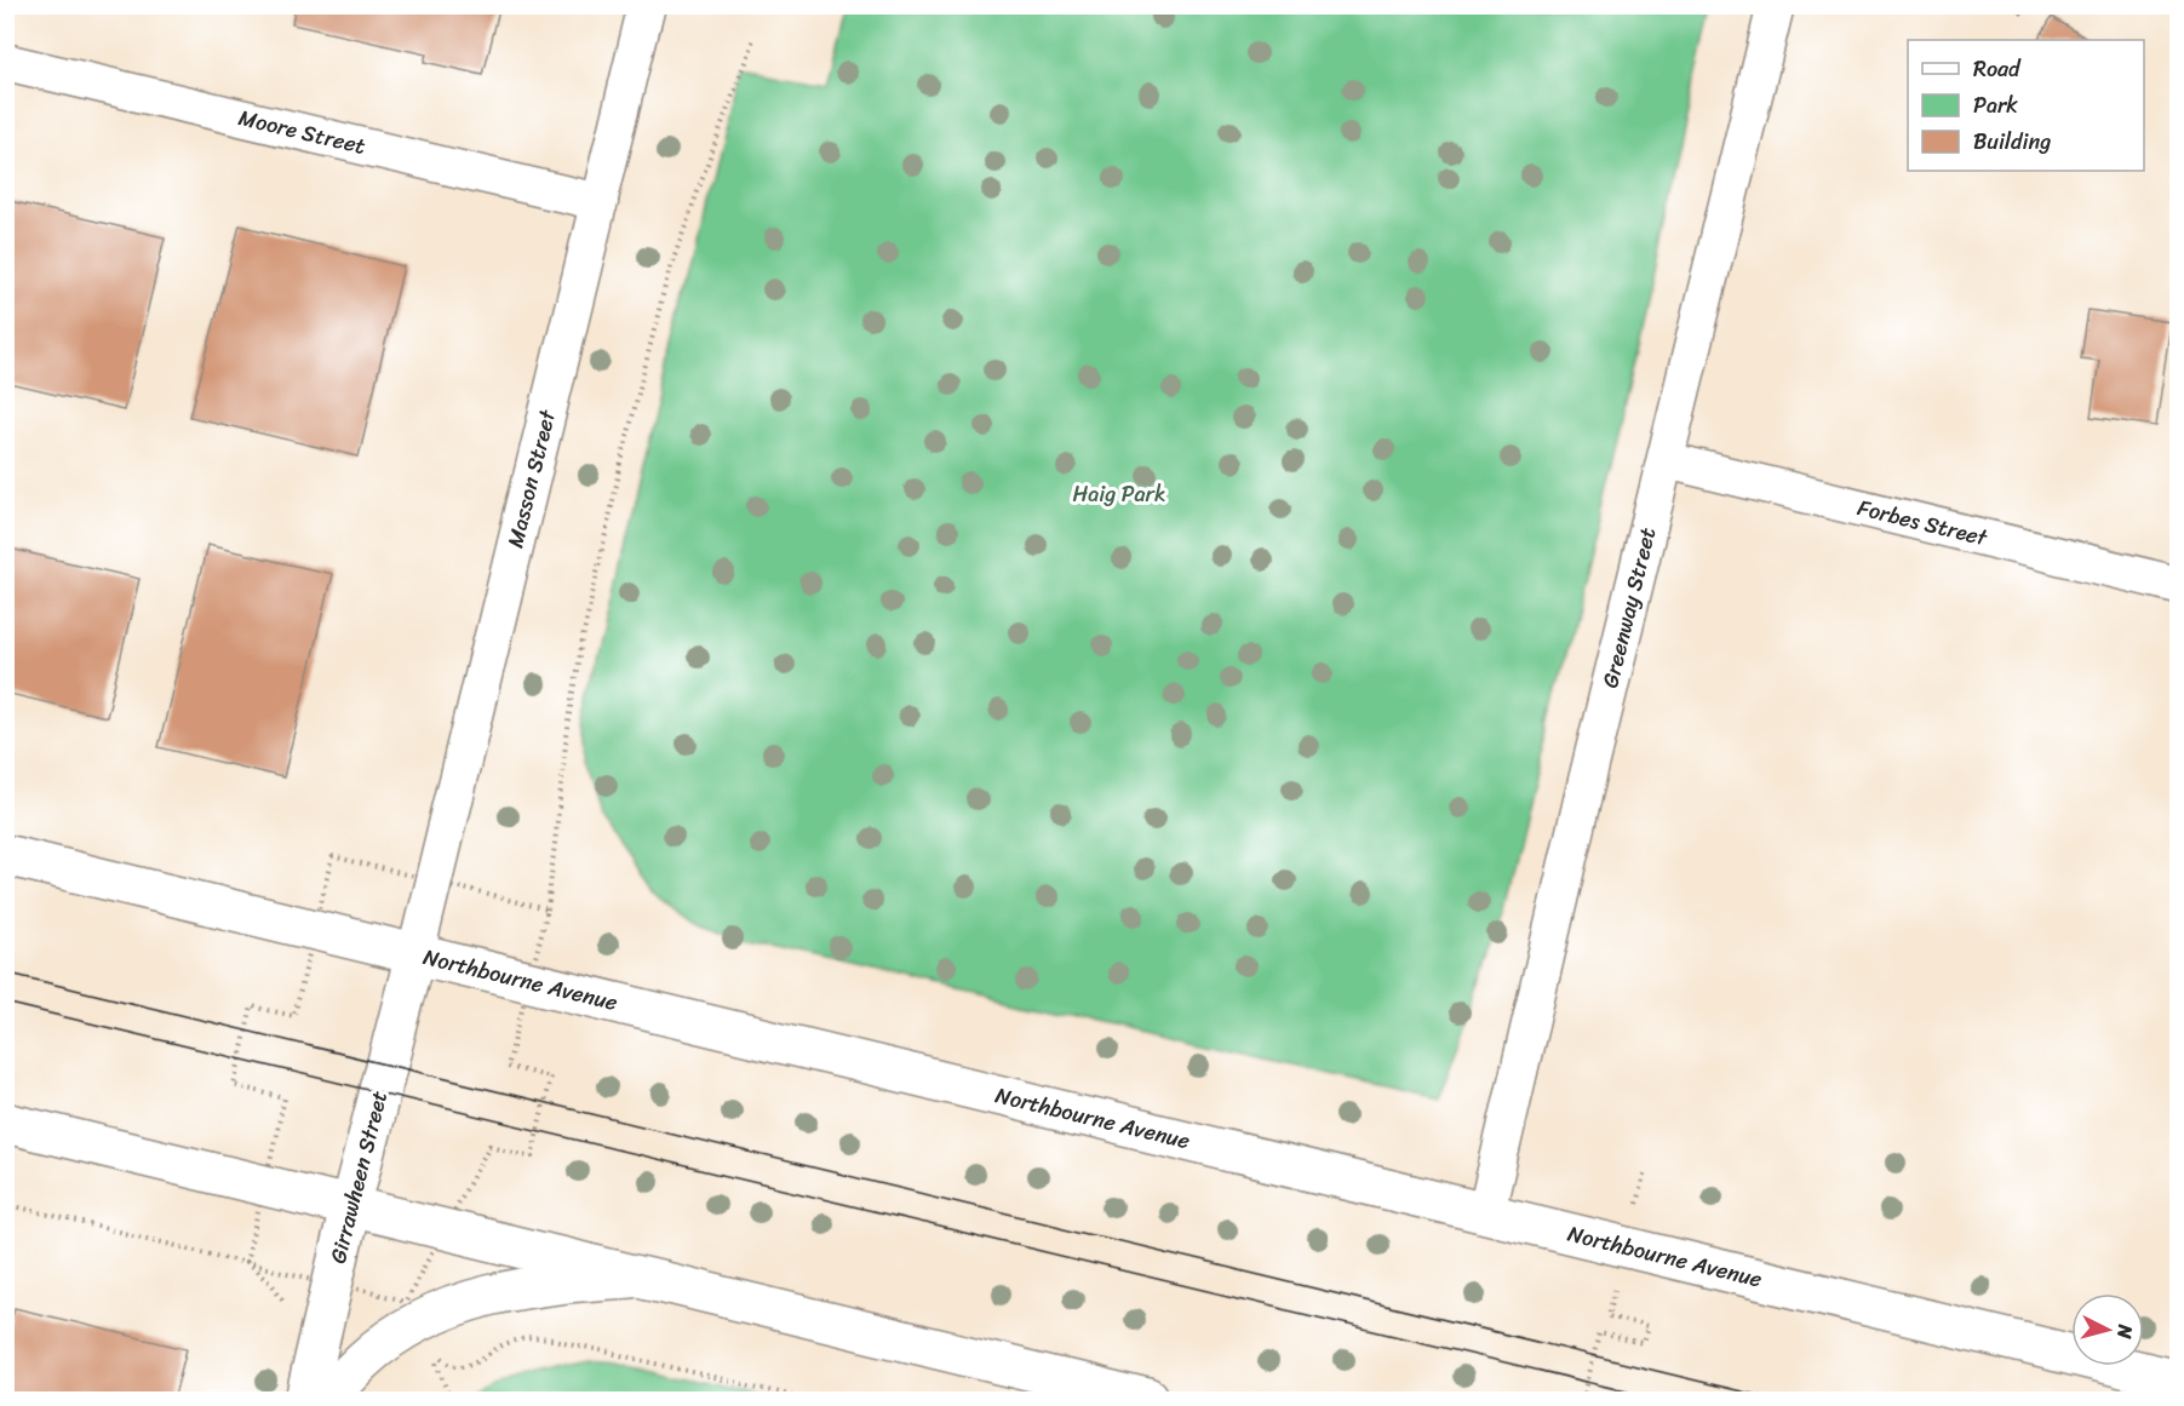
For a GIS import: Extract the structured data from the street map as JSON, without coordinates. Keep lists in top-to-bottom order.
{
  "streets": {
    "main road": ["Northbourne Avenue", "Girrawheen Street"],
    "street": [
      "Moore Street",
      "Masson Street",
      "Forbes Street",
      "Greenway Street"
    ]
  },
  "crossings": [
    ["Moore Street", "Masson Street"],
    ["Masson Street", "Northbourne Avenue"],
    ["Masson Street", "Girrawheen Street"],
    ["Forbes Street", "Greenway Street"],
    ["Greenway Street", "Northbourne Avenue"],
    ["Northbourne Avenue", "Girrawheen Street"]
  ],
  "parks": ["Haig Park"],
  "legend": ["Road", "Park", "Building"],
  "north": "right"
}
